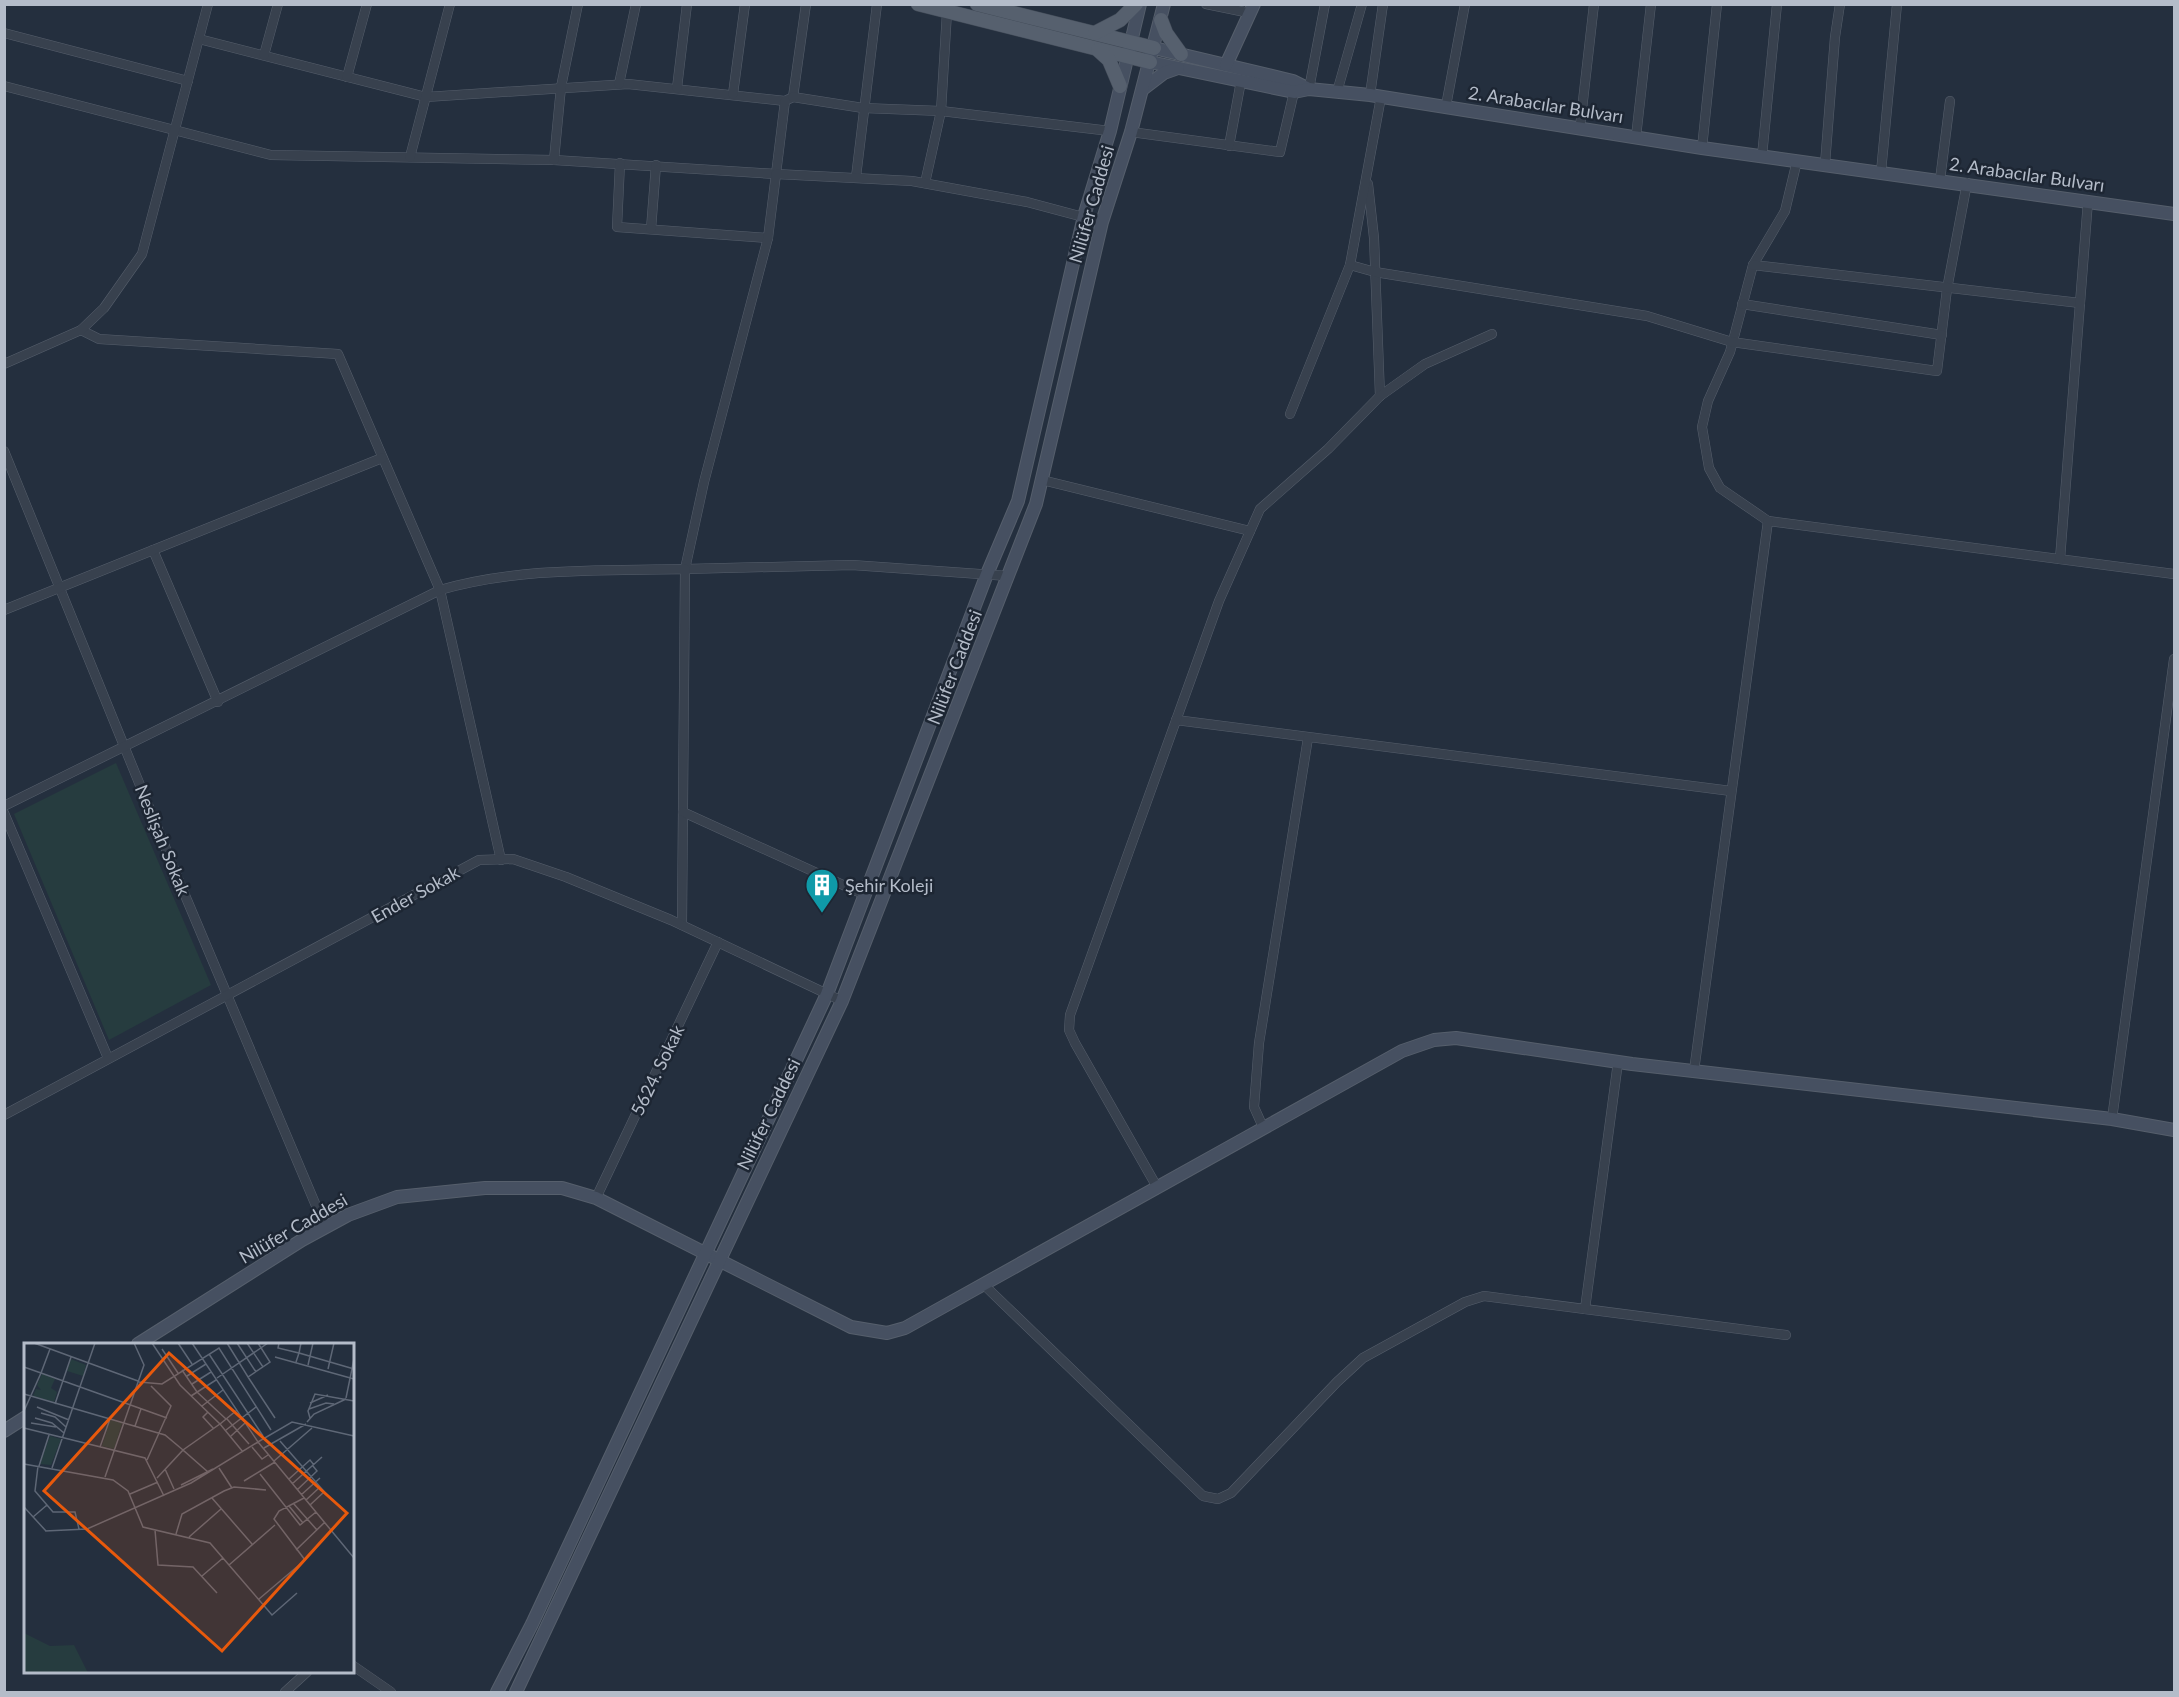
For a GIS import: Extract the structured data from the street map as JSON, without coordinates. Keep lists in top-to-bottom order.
{
  "streets": {
    "main road": ["2. Arabacılar Bulvarı"],
    "street": [
      "Nilüfer Caddesi",
      "Neslişah Sokak",
      "Ender Sokak",
      "5624. Sokak"
    ]
  },
  "crossings": [
    ["2. Arabacılar Bulvarı", "Nilüfer Caddesi"],
    ["Nilüfer Caddesi", "Neslişah Sokak"],
    ["Nilüfer Caddesi", "Ender Sokak"],
    ["Nilüfer Caddesi", "5624. Sokak"],
    ["Neslişah Sokak", "Ender Sokak"],
    ["Ender Sokak", "5624. Sokak"]
  ],
  "places": {
    "building": ["Şehir Koleji"]
  }
}
